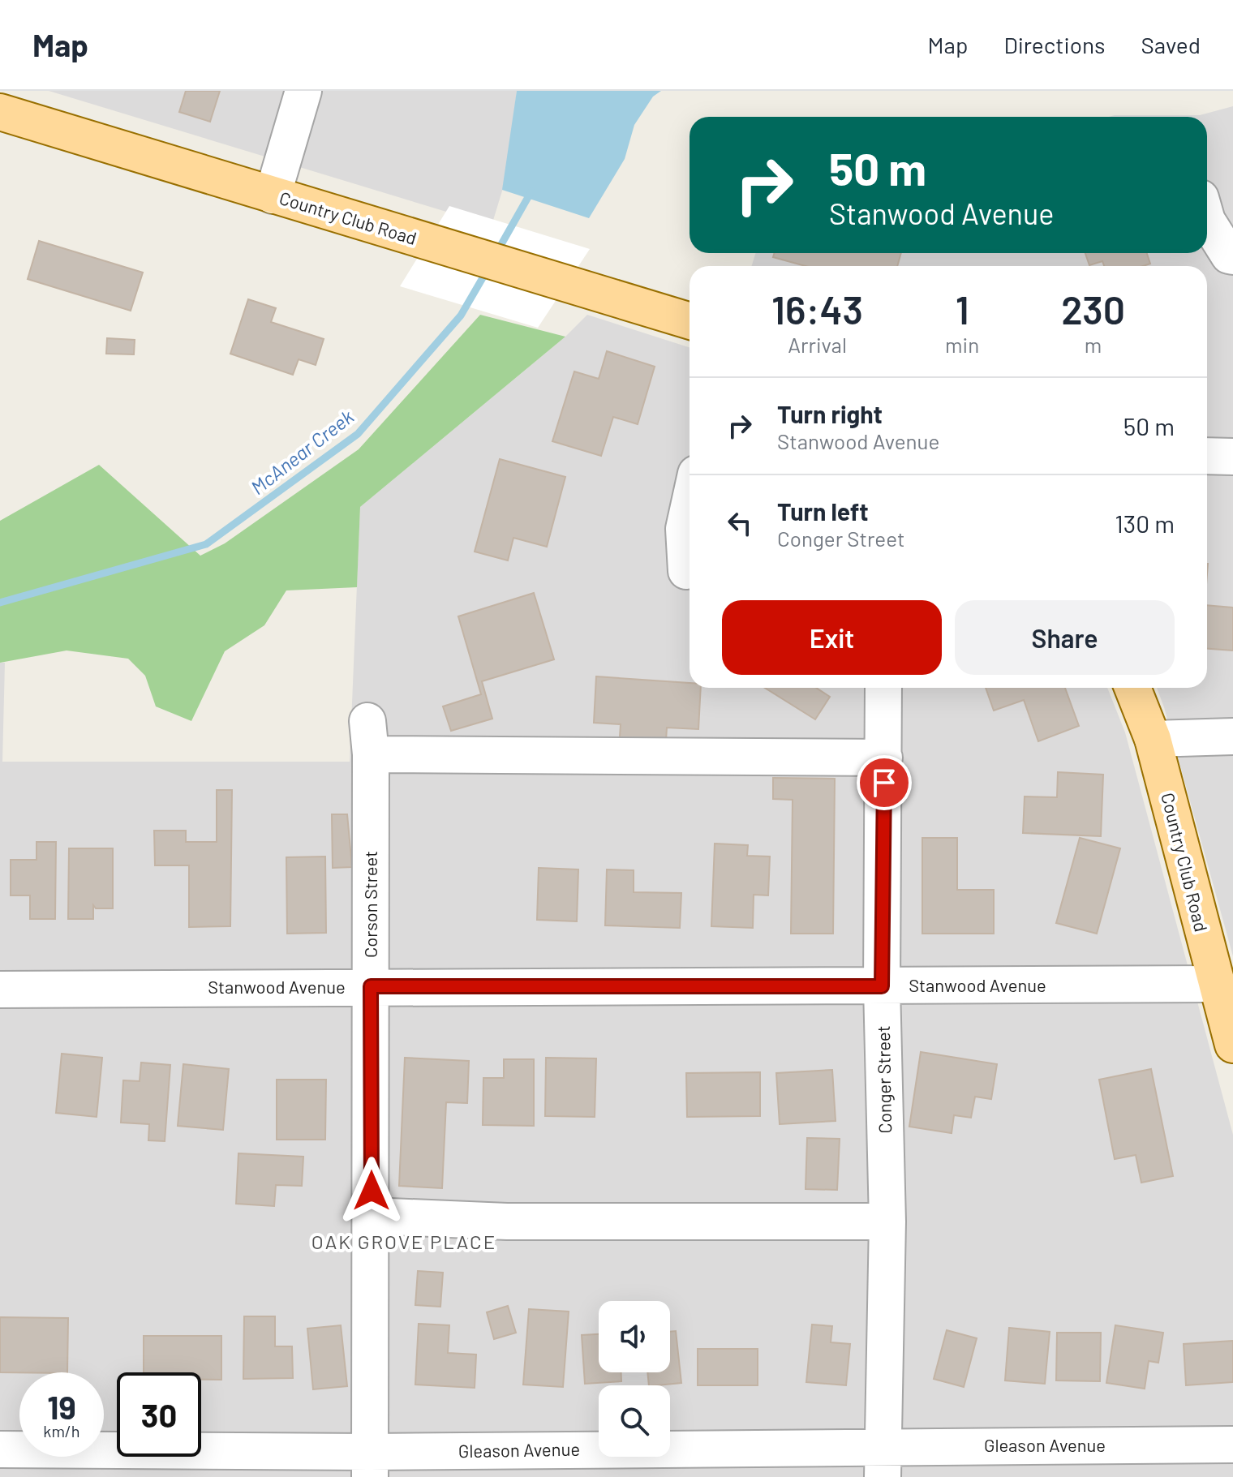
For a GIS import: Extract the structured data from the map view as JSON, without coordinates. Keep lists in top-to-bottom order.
{
  "streets": {
    "main road": ["Country Club Road"],
    "street": [
      "Corson Street",
      "Stanwood Avenue",
      "Conger Street",
      "Gleason Avenue"
    ]
  },
  "crossings": [
    ["Country Club Road", "Stanwood Avenue"],
    ["Corson Street", "Stanwood Avenue"],
    ["Corson Street", "Conger Street"],
    ["Corson Street", "Gleason Avenue"],
    ["Stanwood Avenue", "Conger Street"],
    ["Conger Street", "Gleason Avenue"]
  ],
  "districts": ["OAK GROVE PLACE"],
  "water": ["McAnear Creek"],
  "page": {
    "header": "Map",
    "nav": ["Map", "Directions", "Saved"],
    "turn": ["50 m", "Stanwood Avenue"],
    "eta": [
      "16:43",
      "Arrival",
      "1",
      "min",
      "230",
      "m"
    ],
    "list": [
      {
        "name": "Turn right",
        "note": "Stanwood Avenue",
        "value": "50 m"
      },
      {
        "name": "Turn left",
        "note": "Conger Street",
        "value": "130 m"
      }
    ],
    "buttons": ["Exit", "Share"],
    "speed": "19 km/h",
    "limit": "30"
  }
}
